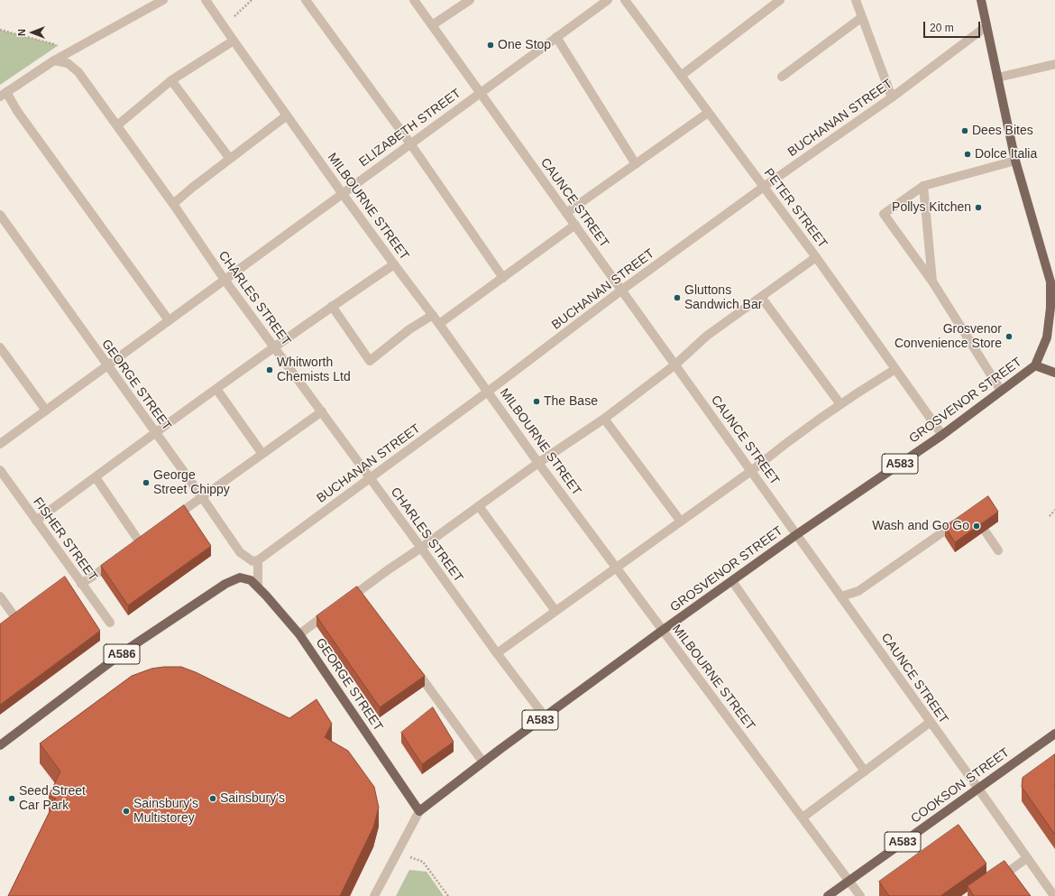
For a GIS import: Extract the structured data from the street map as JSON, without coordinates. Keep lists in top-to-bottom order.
{
  "streets": {
    "main road": [
      "GEORGE STREET",
      "GROSVENOR STREET",
      "A583",
      "A586",
      "COOKSON STREET"
    ],
    "street": [
      "BUCHANAN STREET",
      "ELIZABETH STREET",
      "CAUNCE STREET",
      "MILBOURNE STREET",
      "PETER STREET",
      "CHARLES STREET",
      "FISHER STREET"
    ]
  },
  "crossings": [
    ["BUCHANAN STREET", "CAUNCE STREET"],
    ["BUCHANAN STREET", "MILBOURNE STREET"],
    ["BUCHANAN STREET", "PETER STREET"],
    ["BUCHANAN STREET", "CHARLES STREET"],
    ["BUCHANAN STREET", "GEORGE STREET"],
    ["BUCHANAN STREET", "A583"],
    ["ELIZABETH STREET", "CAUNCE STREET"],
    ["ELIZABETH STREET", "MILBOURNE STREET"],
    ["ELIZABETH STREET", "CHARLES STREET"],
    ["ELIZABETH STREET", "GEORGE STREET"],
    ["CAUNCE STREET", "GROSVENOR STREET"],
    ["CAUNCE STREET", "COOKSON STREET"],
    ["MILBOURNE STREET", "GROSVENOR STREET"],
    ["MILBOURNE STREET", "COOKSON STREET"],
    ["PETER STREET", "GROSVENOR STREET"],
    ["CHARLES STREET", "GROSVENOR STREET"],
    ["GEORGE STREET", "GROSVENOR STREET"],
    ["GROSVENOR STREET", "A583"]
  ],
  "places": [
    "One Stop",
    "Dees Bites",
    "Dolce Italia",
    "Pollys Kitchen",
    "Gluttons Sandwich Bar",
    "Grosvenor Convenience Store",
    "Whitworth Chemists Ltd",
    "The Base",
    "George Street Chippy",
    "Wash and Go Go",
    "Seed Street Car Park",
    "Sainsbury's",
    "Sainsbury's Multistorey"
  ],
  "scale_bar": "20 m",
  "north": "left"
}
